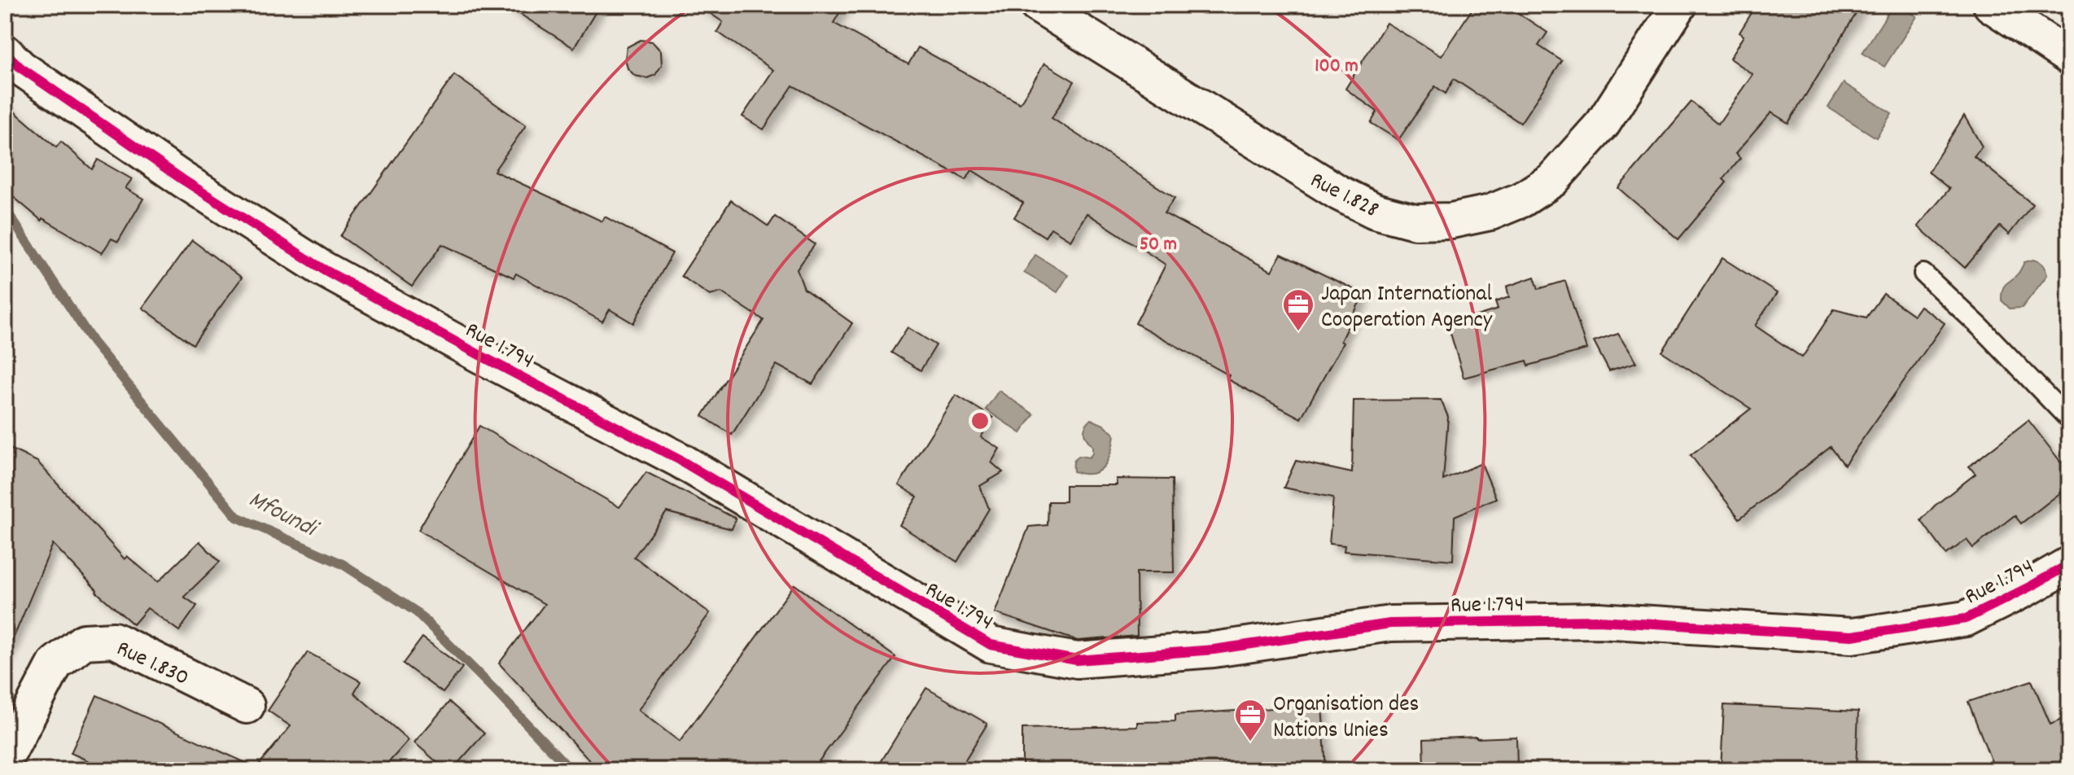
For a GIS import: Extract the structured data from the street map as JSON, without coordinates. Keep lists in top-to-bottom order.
{
  "streets": {
    "street": ["Rue 1.828", "Rue 1.794", "Rue 1.830"]
  },
  "water": ["Mfoundi"],
  "places": {
    "office": ["Japan International Cooperation Agency", "Organisation des Nations Unies"]
  },
  "rings": ["100 m", "50 m"]
}
